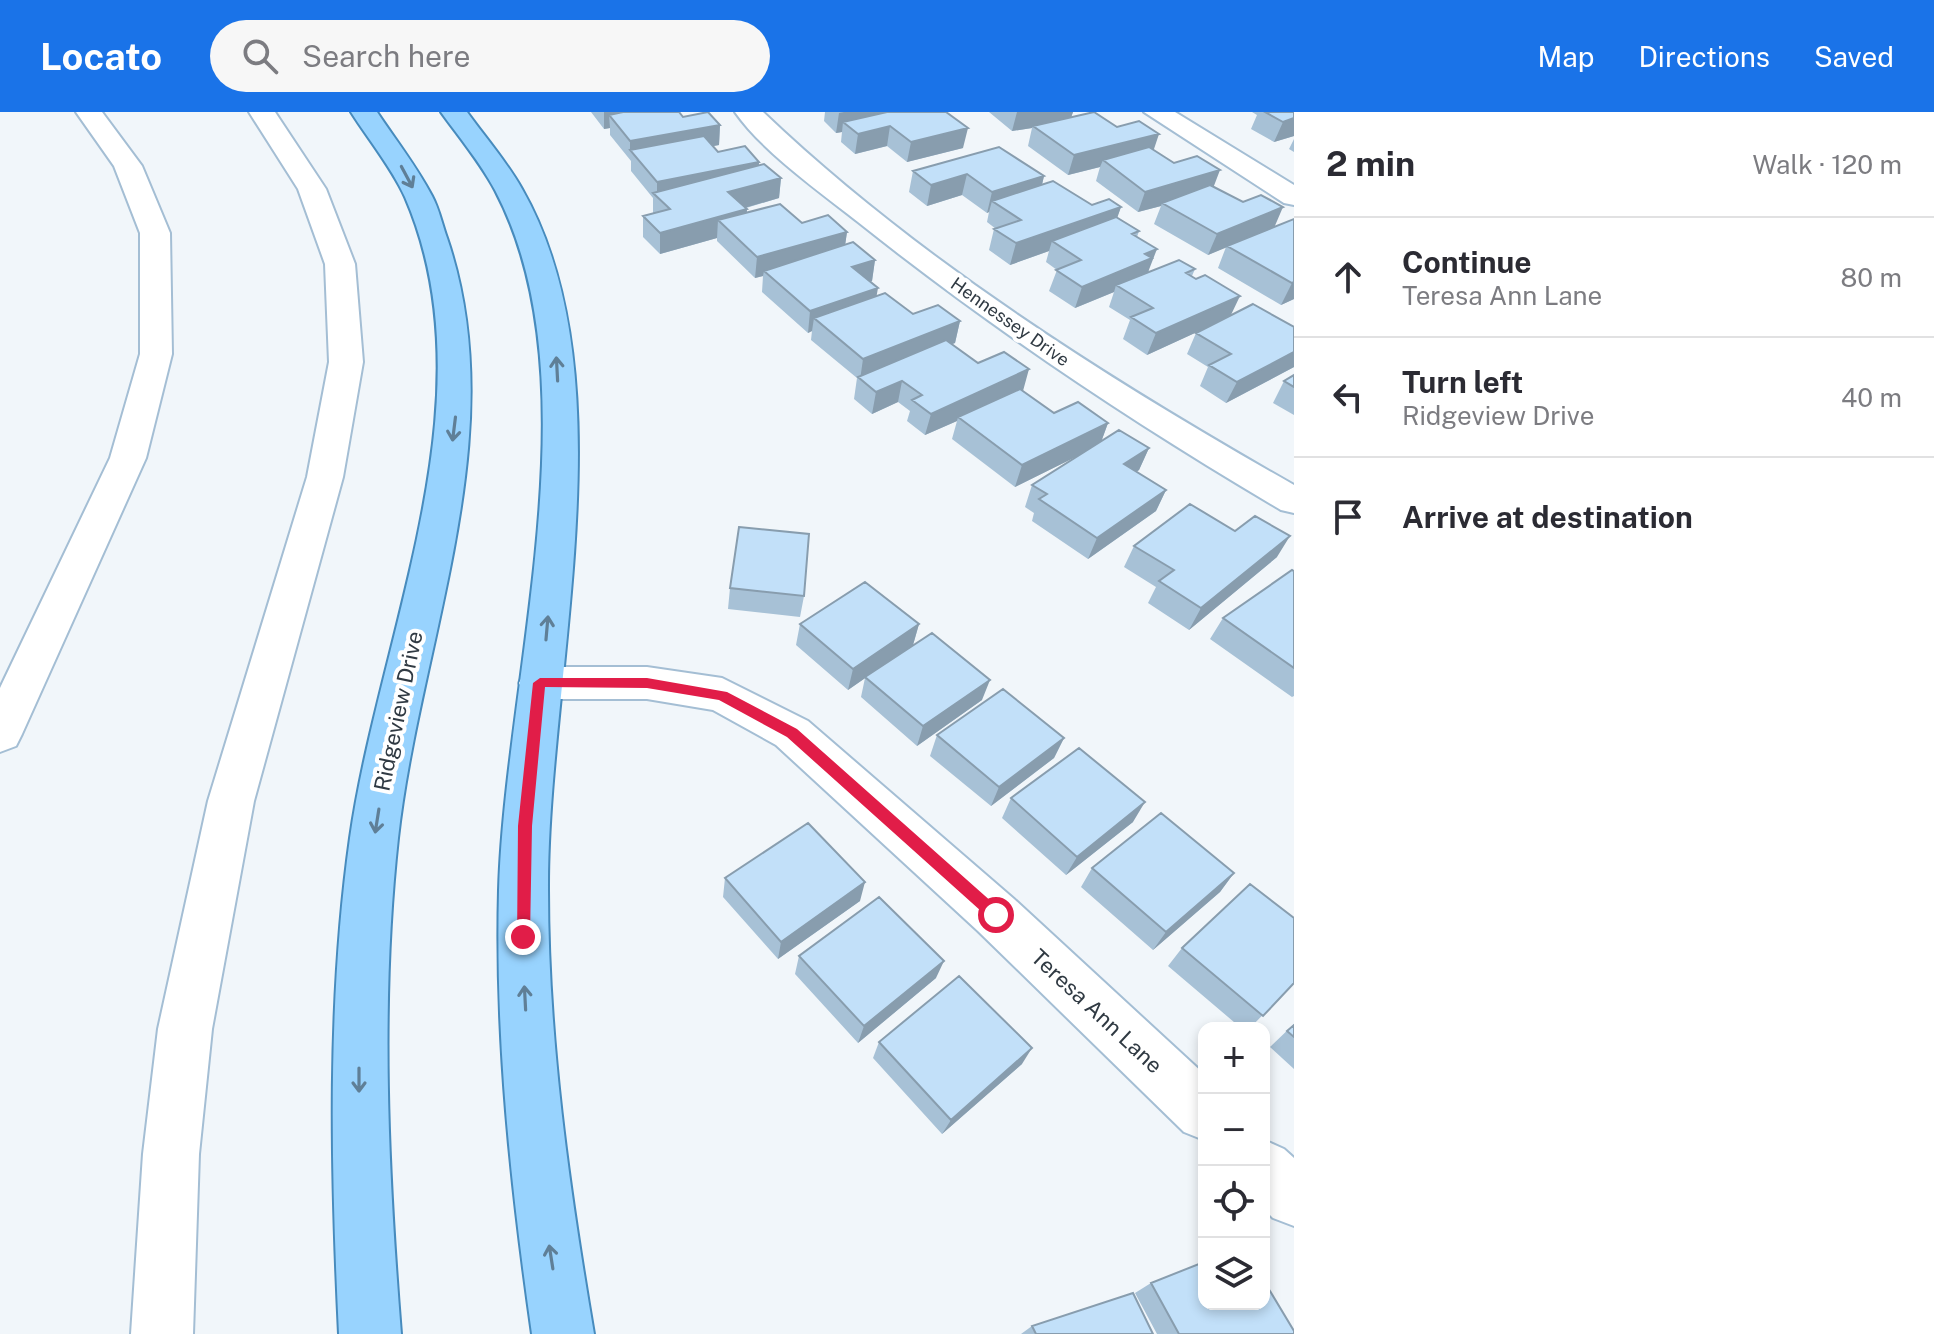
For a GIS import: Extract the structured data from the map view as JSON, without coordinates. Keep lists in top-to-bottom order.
{
  "streets": {
    "main road": ["Ridgeview Drive"],
    "street": ["Hennessey Drive", "Teresa Ann Lane"]
  },
  "page": {
    "header": "Locato",
    "search": "Search here",
    "nav": ["Map", "Directions", "Saved"],
    "heading": ["2 min", "Walk · 120 m"],
    "list": [
      ["Continue", "Teresa Ann Lane", "80 m"],
      ["Turn left", "Ridgeview Drive", "40 m"],
      "Arrive at destination"
    ],
    "map_buttons": ["+", "−"]
  }
}
